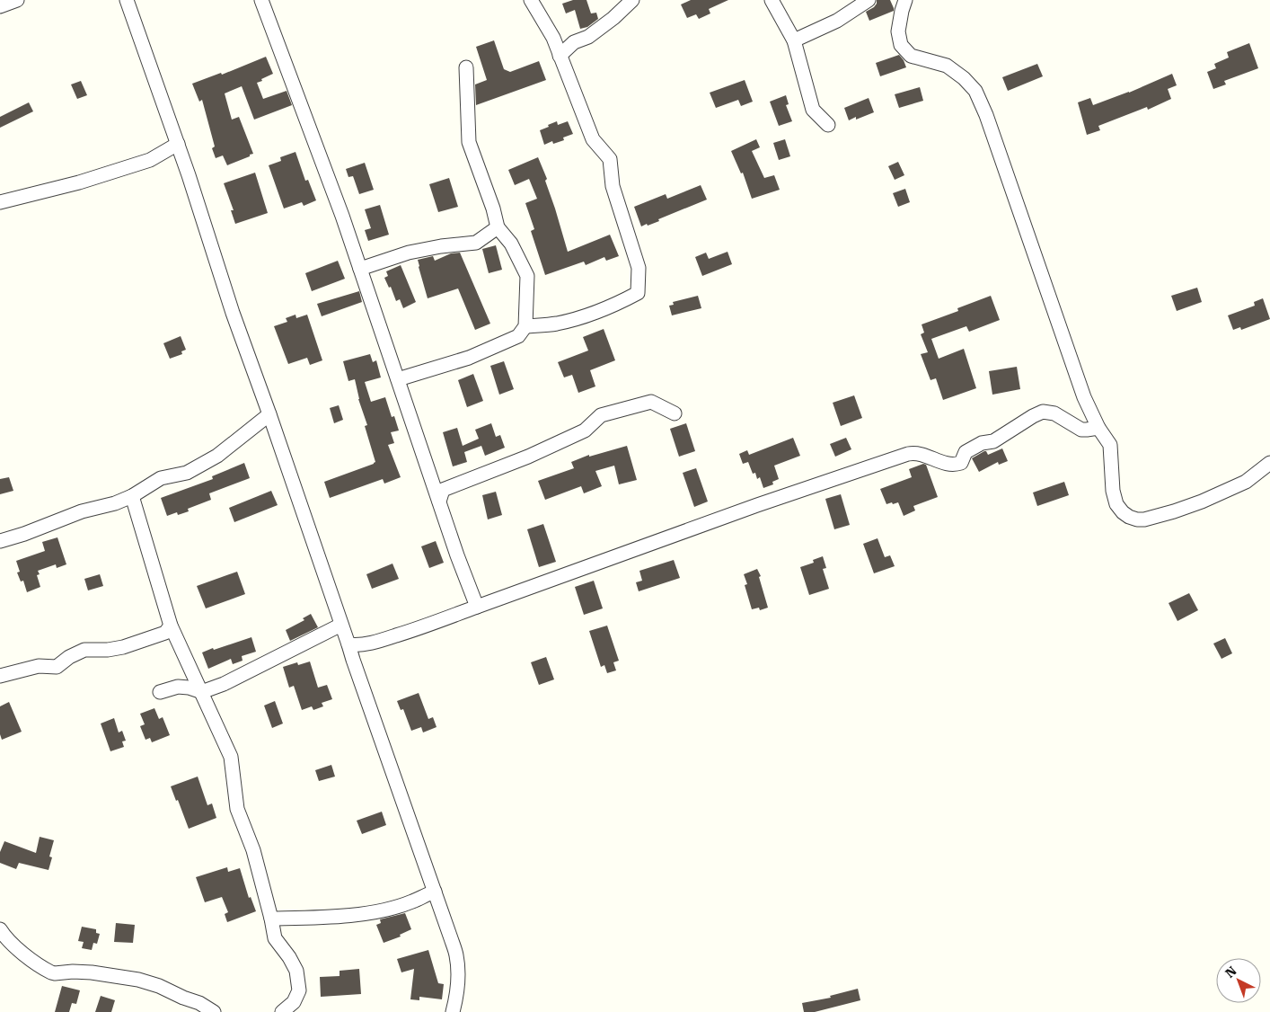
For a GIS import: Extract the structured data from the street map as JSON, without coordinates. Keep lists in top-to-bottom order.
{
  "north": "top left"
}
